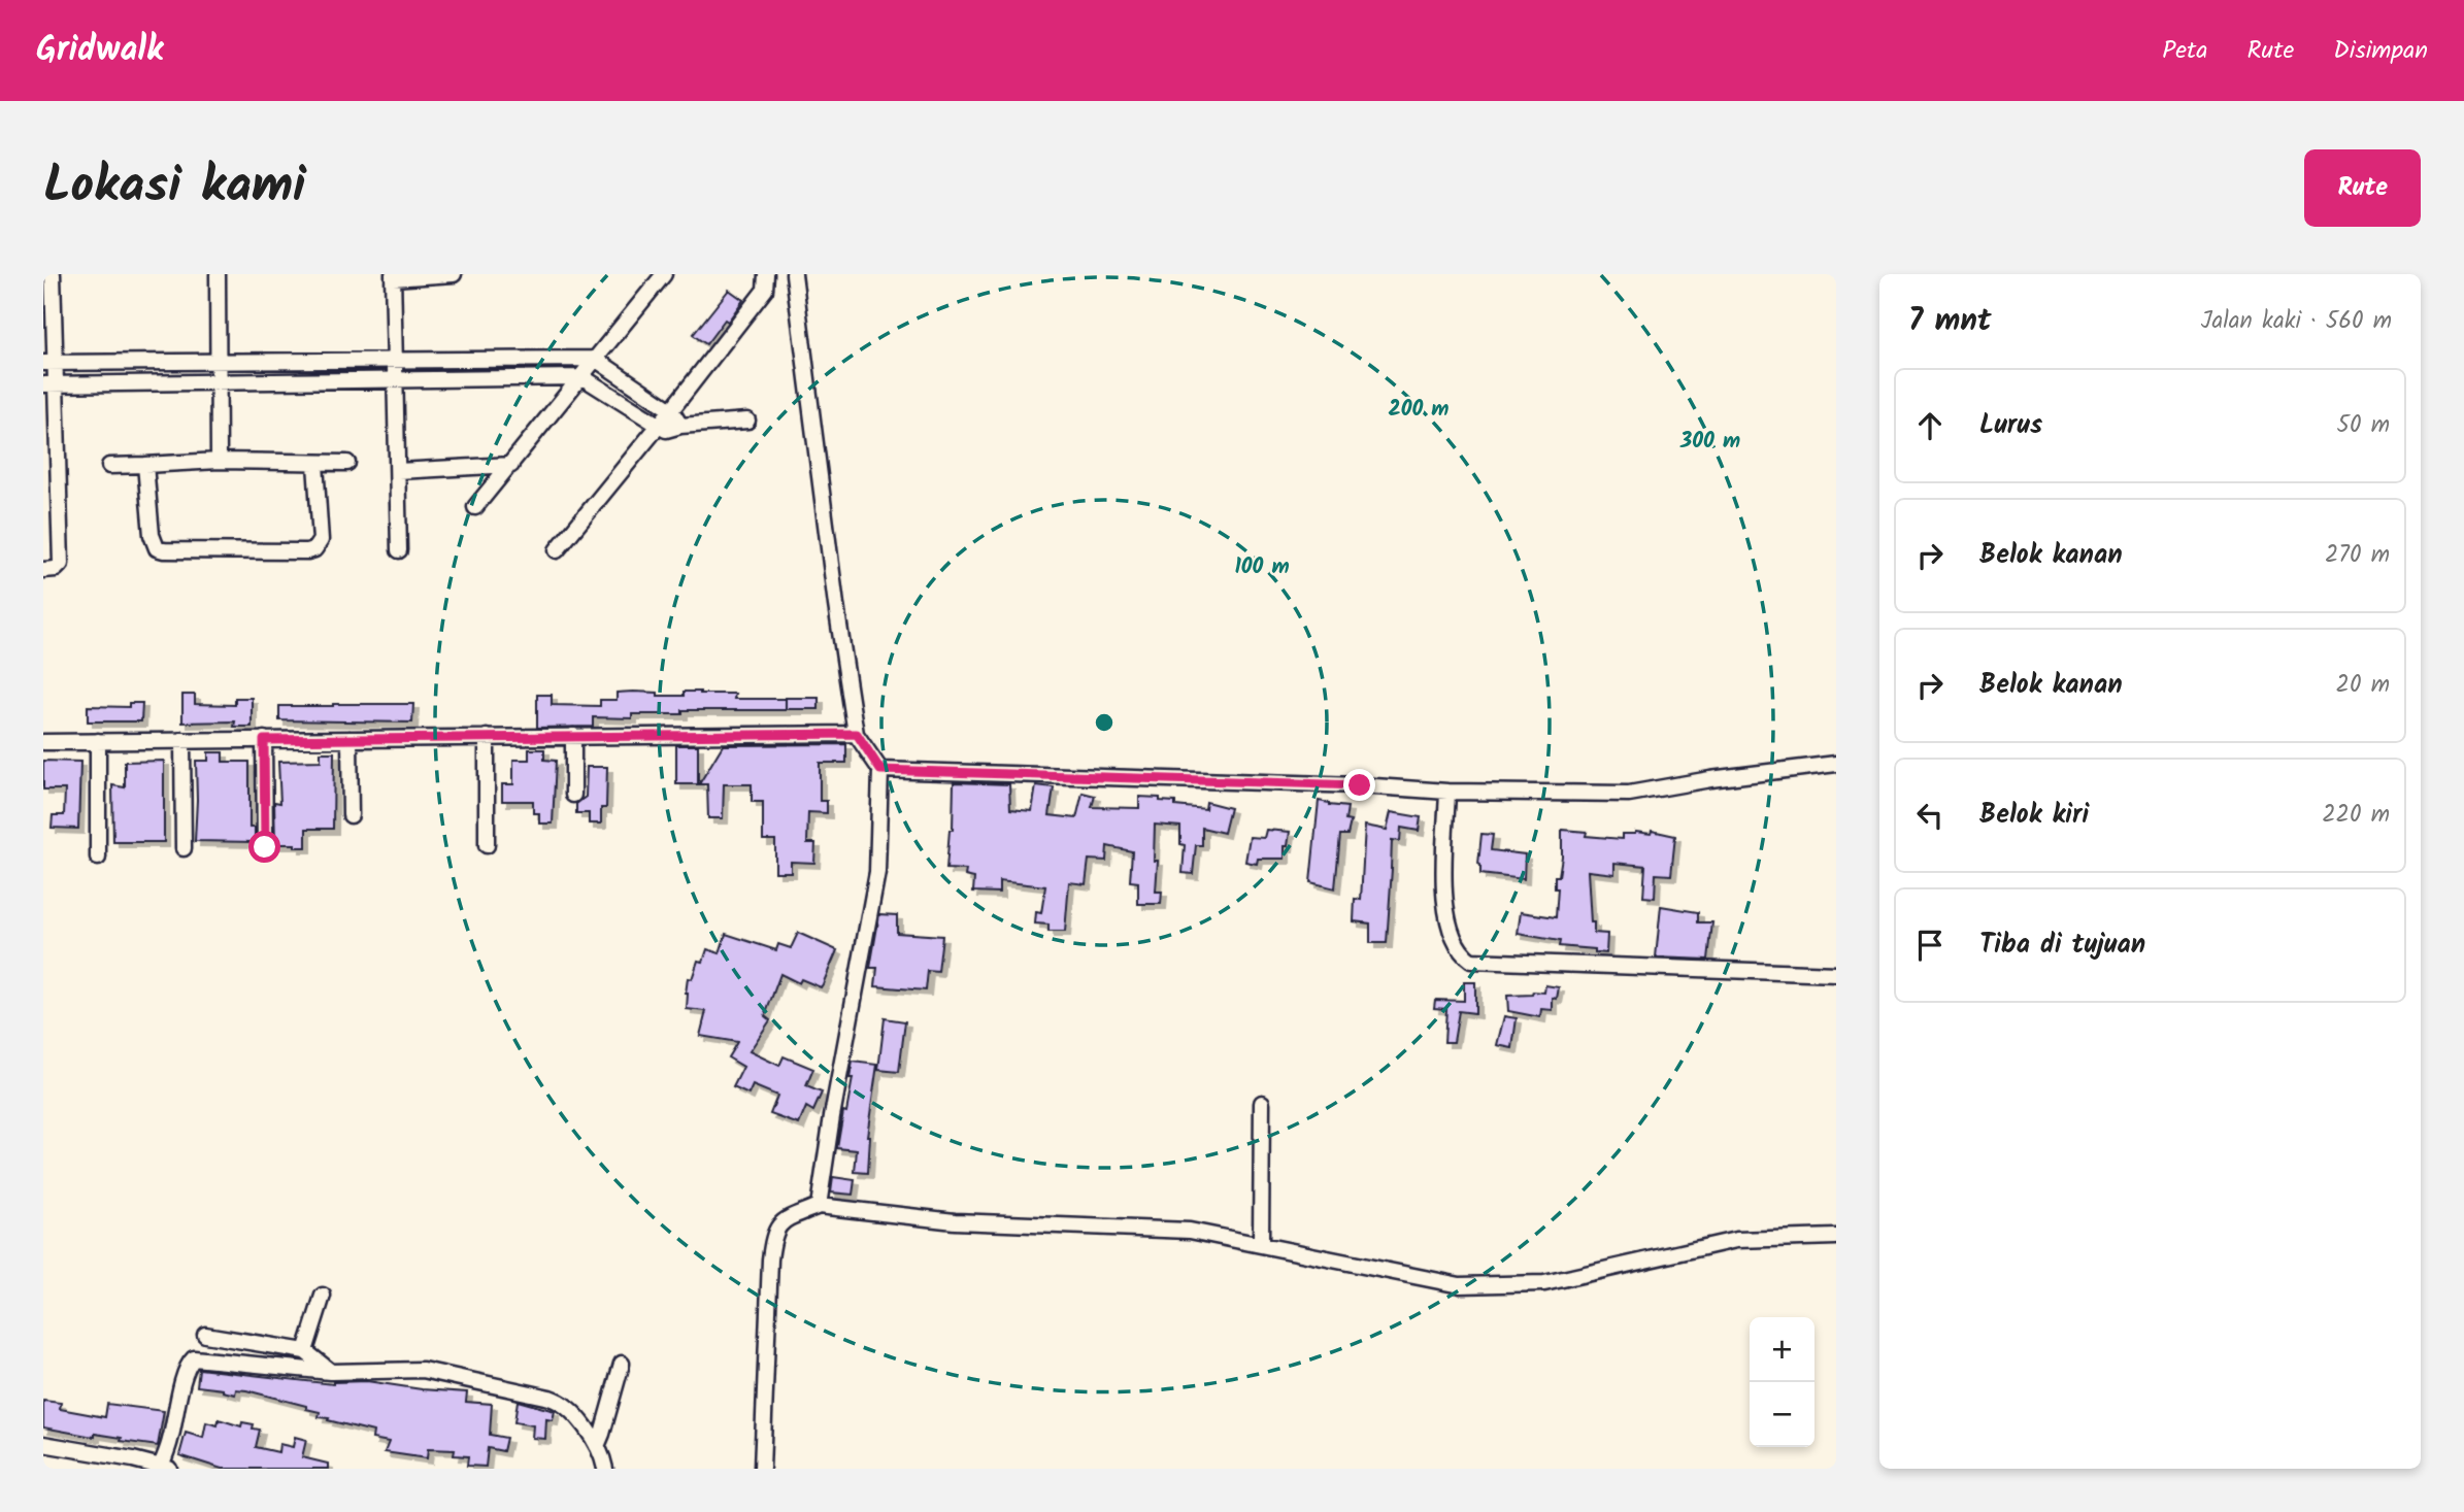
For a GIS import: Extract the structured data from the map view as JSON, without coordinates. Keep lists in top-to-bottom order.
{
  "page": {
    "header": "Gridwalk",
    "nav": ["Peta", "Rute", "Disimpan"],
    "title": "Lokasi kami",
    "buttons": "Rute",
    "heading": ["7 mnt", "Jalan kaki · 560 m"],
    "list": [
      ["Lurus", "50 m"],
      ["Belok kanan", "270 m"],
      ["Belok kanan", "20 m"],
      ["Belok kiri", "220 m"],
      "Tiba di tujuan"
    ],
    "map_buttons": ["+", "−"]
  },
  "rings": ["200 m", "300 m", "100 m"]
}
